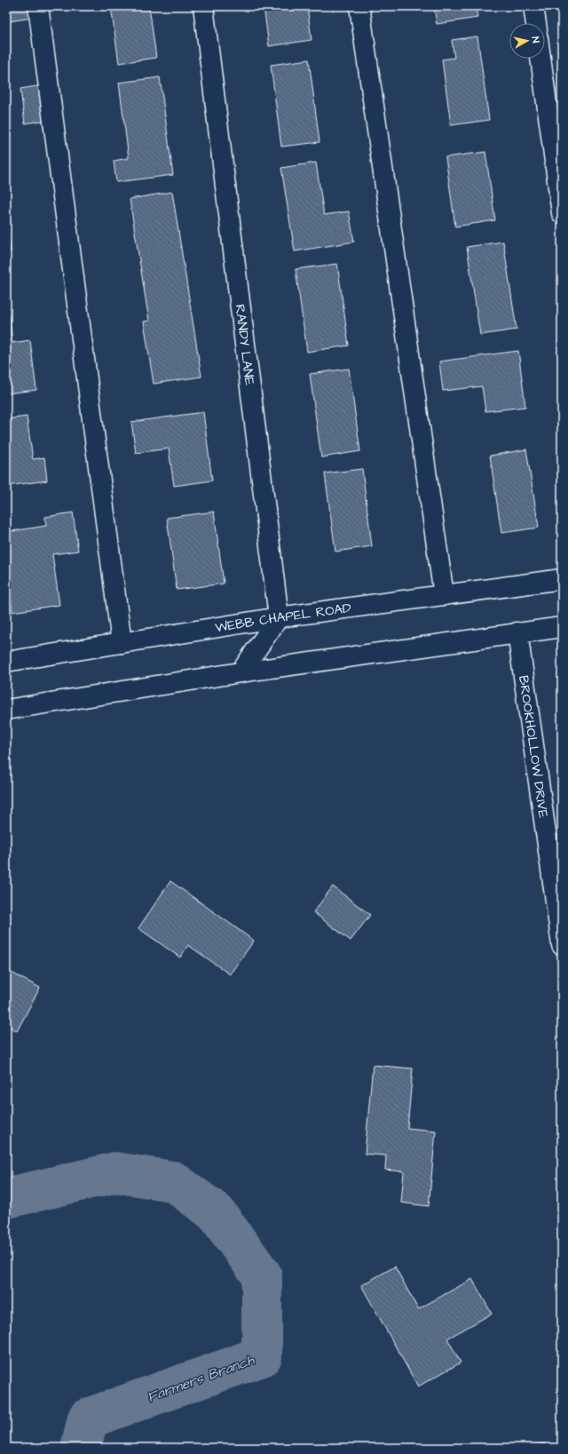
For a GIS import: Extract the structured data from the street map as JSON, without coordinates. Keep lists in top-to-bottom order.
{
  "streets": {
    "street": ["RANDY LANE", "WEBB CHAPEL ROAD", "BROOKHOLLOW DRIVE"]
  },
  "crossings": [
    ["RANDY LANE", "WEBB CHAPEL ROAD"]
  ],
  "water": ["Farmers Branch"],
  "north": "right"
}
